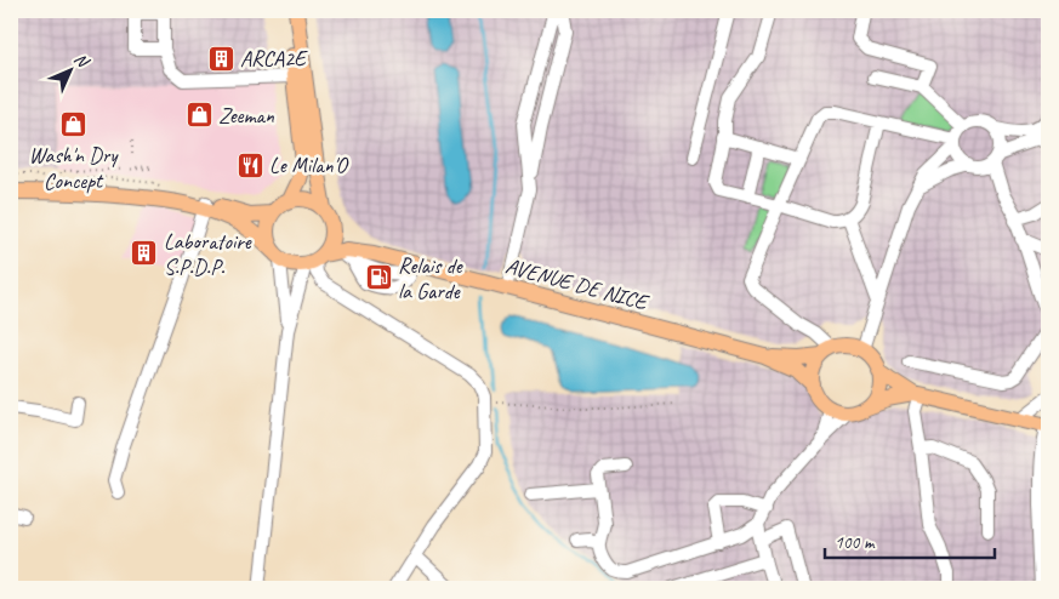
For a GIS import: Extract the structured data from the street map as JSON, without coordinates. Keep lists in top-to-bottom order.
{
  "streets": {
    "main road": ["AVENUE DE NICE"]
  },
  "places": {
    "building": ["ARCA2E", "Laboratoire S.P.D.P."],
    "shop": ["Zeeman", "Wash'n Dry Concept"],
    "restaurant": ["Le Milan'O"],
    "fuel station": ["Relais de la Garde"]
  },
  "scale_bar": "100 m",
  "north": "top right"
}
